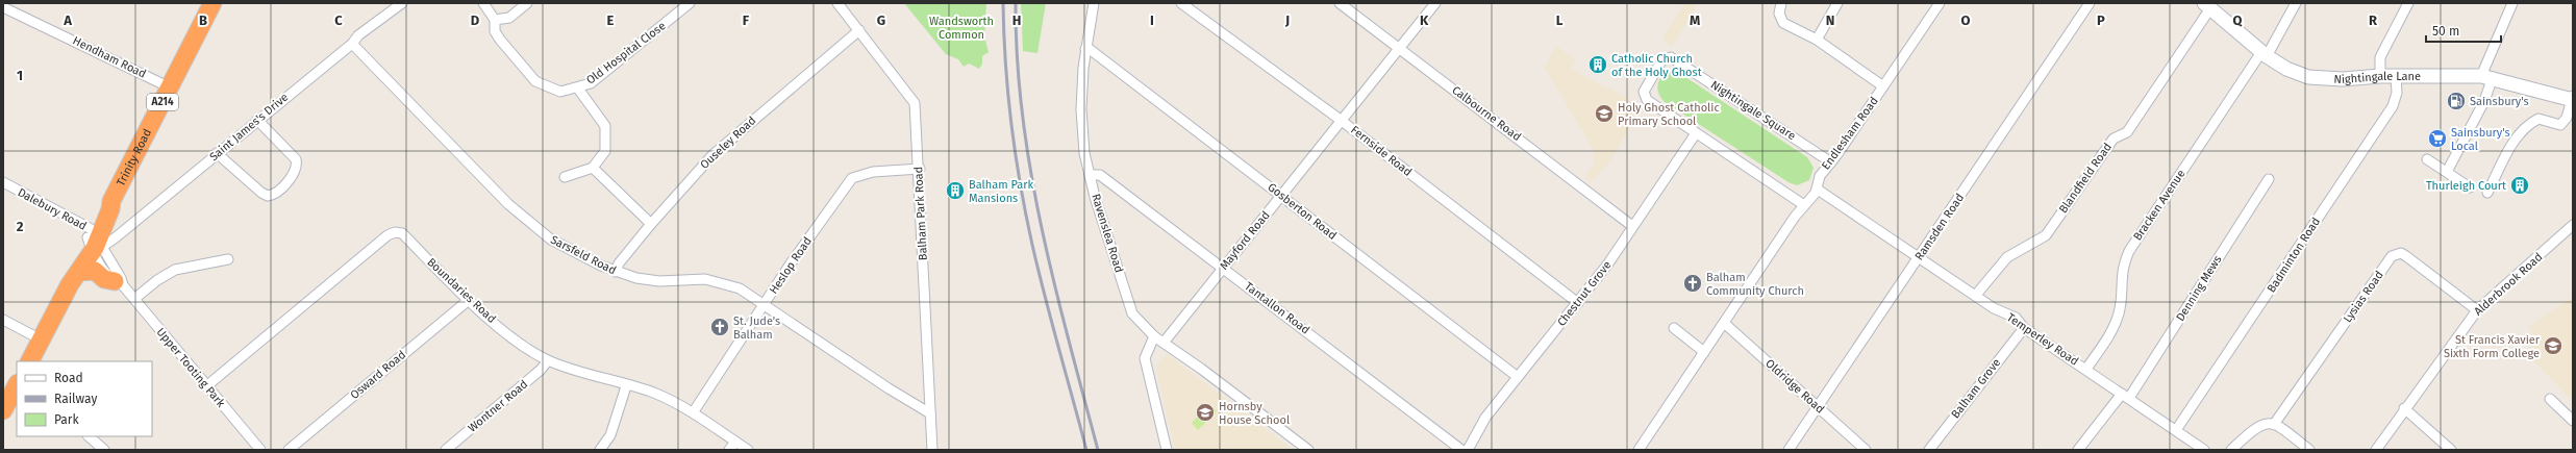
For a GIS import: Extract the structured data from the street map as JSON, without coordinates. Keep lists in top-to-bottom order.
{
  "streets": {
    "highway": ["A214", "Trinity Road"],
    "main road": ["Nightingale Lane"],
    "street": [
      "Old Hospital Close",
      "Hendham Road",
      "Nightingale Square",
      "Calbourne Road",
      "Saint James's Drive",
      "Endlesham Road",
      "Ouseley Road",
      "Fernside Road",
      "Blandfield Road",
      "Bracken Avenue",
      "Dalebury Road",
      "Gosberton Road",
      "Balham Park Road",
      "Ramsden Road",
      "Ravenslea Road",
      "Mayford Road",
      "Sarsfeld Road",
      "Badminton Road",
      "Heslop Road",
      "Alderbrook Road",
      "Denning Mews",
      "Boundaries Road",
      "Chestnut Grove",
      "Lysias Road",
      "Tantallon Road",
      "Temperley Road",
      "Upper Tooting Park",
      "Osward Road",
      "Oldridge Road",
      "Balham Grove",
      "Wontner Road"
    ]
  },
  "crossings": [
    ["Hendham Road", "Trinity Road"],
    ["Nightingale Lane", "Blandfield Road"],
    ["Nightingale Lane", "Bracken Avenue"],
    ["Nightingale Lane", "Badminton Road"],
    ["Nightingale Square", "Endlesham Road"],
    ["Nightingale Square", "Chestnut Grove"],
    ["Calbourne Road", "Mayford Road"],
    ["Calbourne Road", "Chestnut Grove"],
    ["Saint James's Drive", "Trinity Road"],
    ["Saint James's Drive", "Dalebury Road"],
    ["Saint James's Drive", "Sarsfeld Road"],
    ["Saint James's Drive", "Upper Tooting Park"],
    ["Endlesham Road", "Temperley Road"],
    ["Endlesham Road", "Oldridge Road"],
    ["Ouseley Road", "Balham Park Road"],
    ["Ouseley Road", "Sarsfeld Road"],
    ["Fernside Road", "Mayford Road"],
    ["Fernside Road", "Chestnut Grove"],
    ["Trinity Road", "Dalebury Road"],
    ["Trinity Road", "Upper Tooting Park"],
    ["Blandfield Road", "Temperley Road"],
    ["Bracken Avenue", "Temperley Road"],
    ["Dalebury Road", "Upper Tooting Park"],
    ["Gosberton Road", "Ravenslea Road"],
    ["Gosberton Road", "Mayford Road"],
    ["Gosberton Road", "Chestnut Grove"],
    ["Balham Park Road", "Sarsfeld Road"],
    ["Balham Park Road", "Heslop Road"],
    ["Ramsden Road", "Temperley Road"],
    ["Ramsden Road", "Oldridge Road"],
    ["Ravenslea Road", "Mayford Road"],
    ["Ravenslea Road", "Tantallon Road"],
    ["Mayford Road", "Tantallon Road"],
    ["Sarsfeld Road", "Heslop Road"],
    ["Badminton Road", "Temperley Road"],
    ["Heslop Road", "Boundaries Road"],
    ["Alderbrook Road", "Lysias Road"],
    ["Denning Mews", "Temperley Road"],
    ["Boundaries Road", "Upper Tooting Park"],
    ["Boundaries Road", "Osward Road"],
    ["Boundaries Road", "Wontner Road"],
    ["Temperley Road", "Balham Grove"]
  ],
  "parks": ["Wandsworth Common"],
  "places": {
    "building": ["Catholic Church of the Holy Ghost", "Thurleigh Court", "Balham Park Mansions"],
    "fuel station": ["Sainsbury's"],
    "school or university": ["Holy Ghost Catholic Primary School", "St Francis Xavier Sixth Form College", "Hornsby House School"],
    "supermarket": ["Sainsbury's Local"],
    "church": ["Balham Community Church", "St. Jude's Balham"]
  },
  "legend": ["Road", "Railway", "Park"],
  "scale_bar": "50 m",
  "grid": {
    "columns": [
      "A",
      "B",
      "C",
      "D",
      "E",
      "F",
      "G",
      "H",
      "I",
      "J",
      "K",
      "L",
      "M",
      "N",
      "O",
      "P",
      "Q",
      "R"
    ],
    "rows": ["1", "2"]
  }
}
